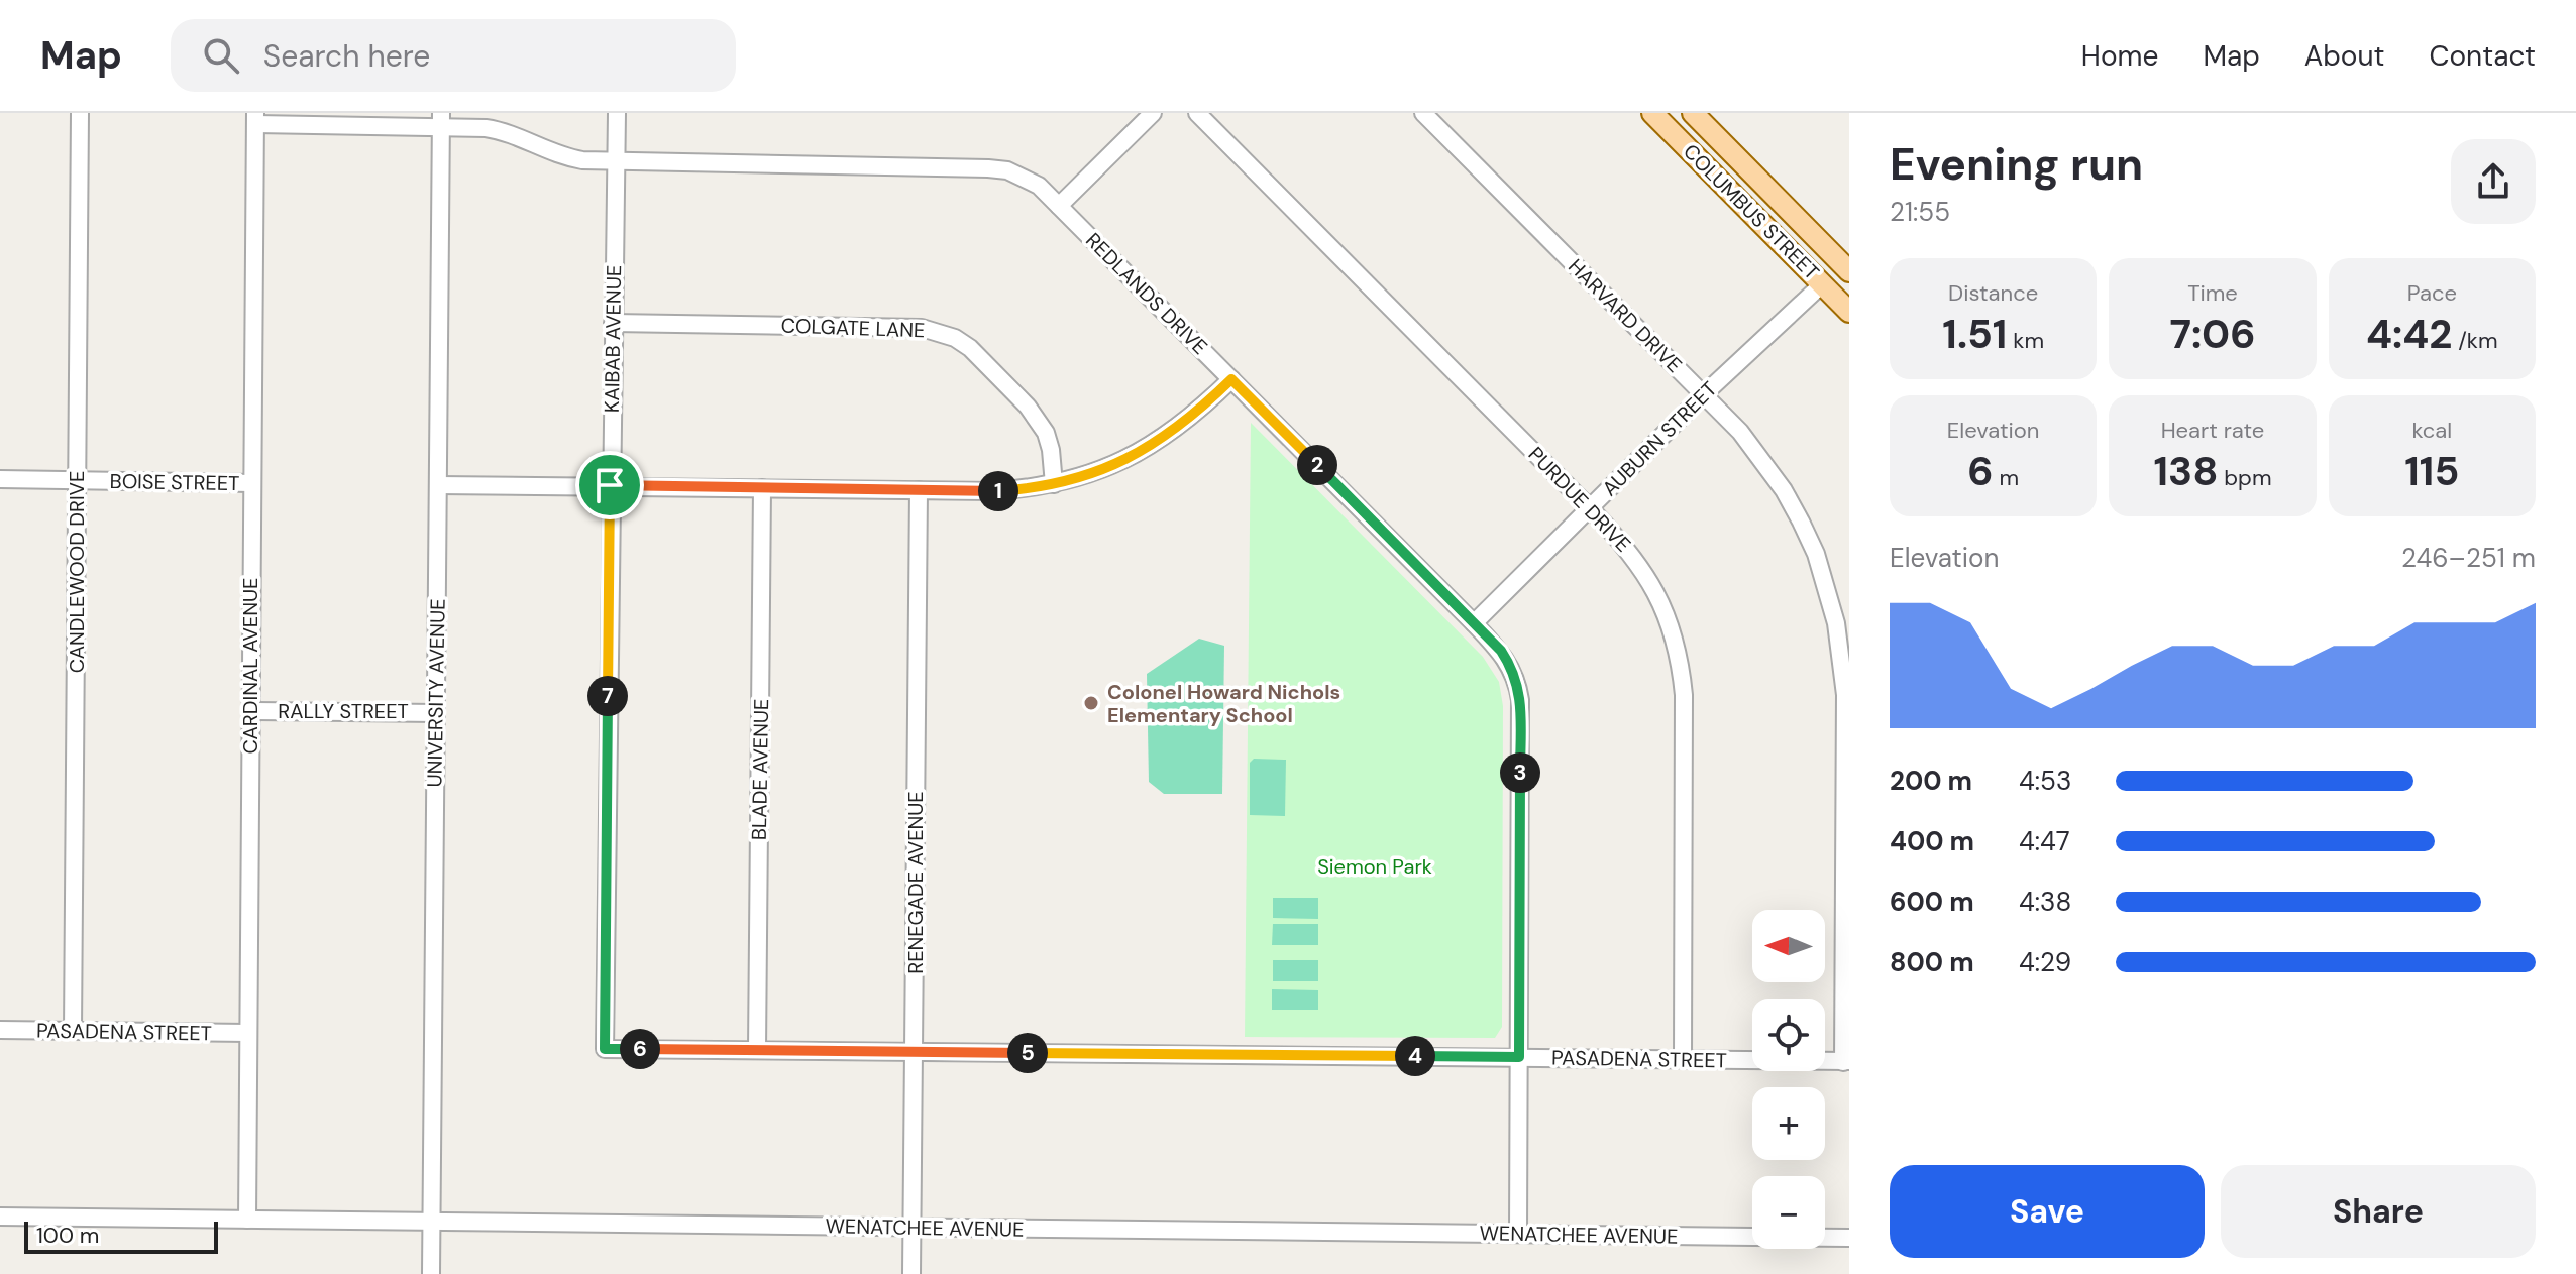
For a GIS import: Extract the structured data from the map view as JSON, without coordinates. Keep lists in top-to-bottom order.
{
  "streets": {
    "main road": ["COLUMBUS STREET", "AUBURN STREET"],
    "street": [
      "REDLANDS DRIVE",
      "HARVARD DRIVE",
      "COLGATE LANE",
      "KAIBAB AVENUE",
      "BOISE STREET",
      "PURDUE DRIVE",
      "CANDLEWOOD DRIVE",
      "CARDINAL AVENUE",
      "UNIVERSITY AVENUE",
      "RALLY STREET",
      "BLADE AVENUE",
      "RENEGADE AVENUE",
      "PASADENA STREET",
      "WENATCHEE AVENUE"
    ]
  },
  "crossings": [
    ["COLUMBUS STREET", "AUBURN STREET"],
    ["REDLANDS DRIVE", "KAIBAB AVENUE"],
    ["REDLANDS DRIVE", "AUBURN STREET"],
    ["REDLANDS DRIVE", "CARDINAL AVENUE"],
    ["REDLANDS DRIVE", "UNIVERSITY AVENUE"],
    ["REDLANDS DRIVE", "PASADENA STREET"],
    ["REDLANDS DRIVE", "WENATCHEE AVENUE"],
    ["HARVARD DRIVE", "AUBURN STREET"],
    ["HARVARD DRIVE", "PASADENA STREET"],
    ["COLGATE LANE", "KAIBAB AVENUE"],
    ["KAIBAB AVENUE", "PASADENA STREET"],
    ["AUBURN STREET", "PURDUE DRIVE"],
    ["BOISE STREET", "CANDLEWOOD DRIVE"],
    ["BOISE STREET", "CARDINAL AVENUE"],
    ["PURDUE DRIVE", "PASADENA STREET"],
    ["CANDLEWOOD DRIVE", "PASADENA STREET"],
    ["CARDINAL AVENUE", "RALLY STREET"],
    ["CARDINAL AVENUE", "PASADENA STREET"],
    ["CARDINAL AVENUE", "WENATCHEE AVENUE"],
    ["UNIVERSITY AVENUE", "RALLY STREET"],
    ["UNIVERSITY AVENUE", "WENATCHEE AVENUE"],
    ["BLADE AVENUE", "PASADENA STREET"],
    ["RENEGADE AVENUE", "PASADENA STREET"],
    ["RENEGADE AVENUE", "WENATCHEE AVENUE"]
  ],
  "parks": ["Siemon Park"],
  "places": ["Colonel Howard Nichols Elementary School"],
  "scale_bar": "100 m",
  "north": "left",
  "page": {
    "header": "Map",
    "search": "Search here",
    "nav": [
      "Home",
      "Map",
      "About",
      "Contact"
    ],
    "heading": ["Evening run", "21:55"],
    "stats": [
      ["Distance", "1.51 km"],
      ["Time", "7:06"],
      ["Pace", "4:42 /km"],
      ["Elevation", "6 m"],
      ["Heart rate", "138 bpm"],
      ["kcal", "115"]
    ],
    "pins": [
      "2",
      "1",
      "7",
      "3",
      "6",
      "5",
      "4"
    ],
    "chart": ["Elevation", "246–251 m"],
    "list": [
      {
        "name": "200 m",
        "note": "4:53"
      },
      {
        "name": "400 m",
        "note": "4:47"
      },
      {
        "name": "600 m",
        "note": "4:38"
      },
      {
        "name": "800 m",
        "note": "4:29"
      }
    ],
    "map_buttons": ["+", "−"],
    "buttons": ["Save", "Share"],
    "scale": "100 m"
  }
}
